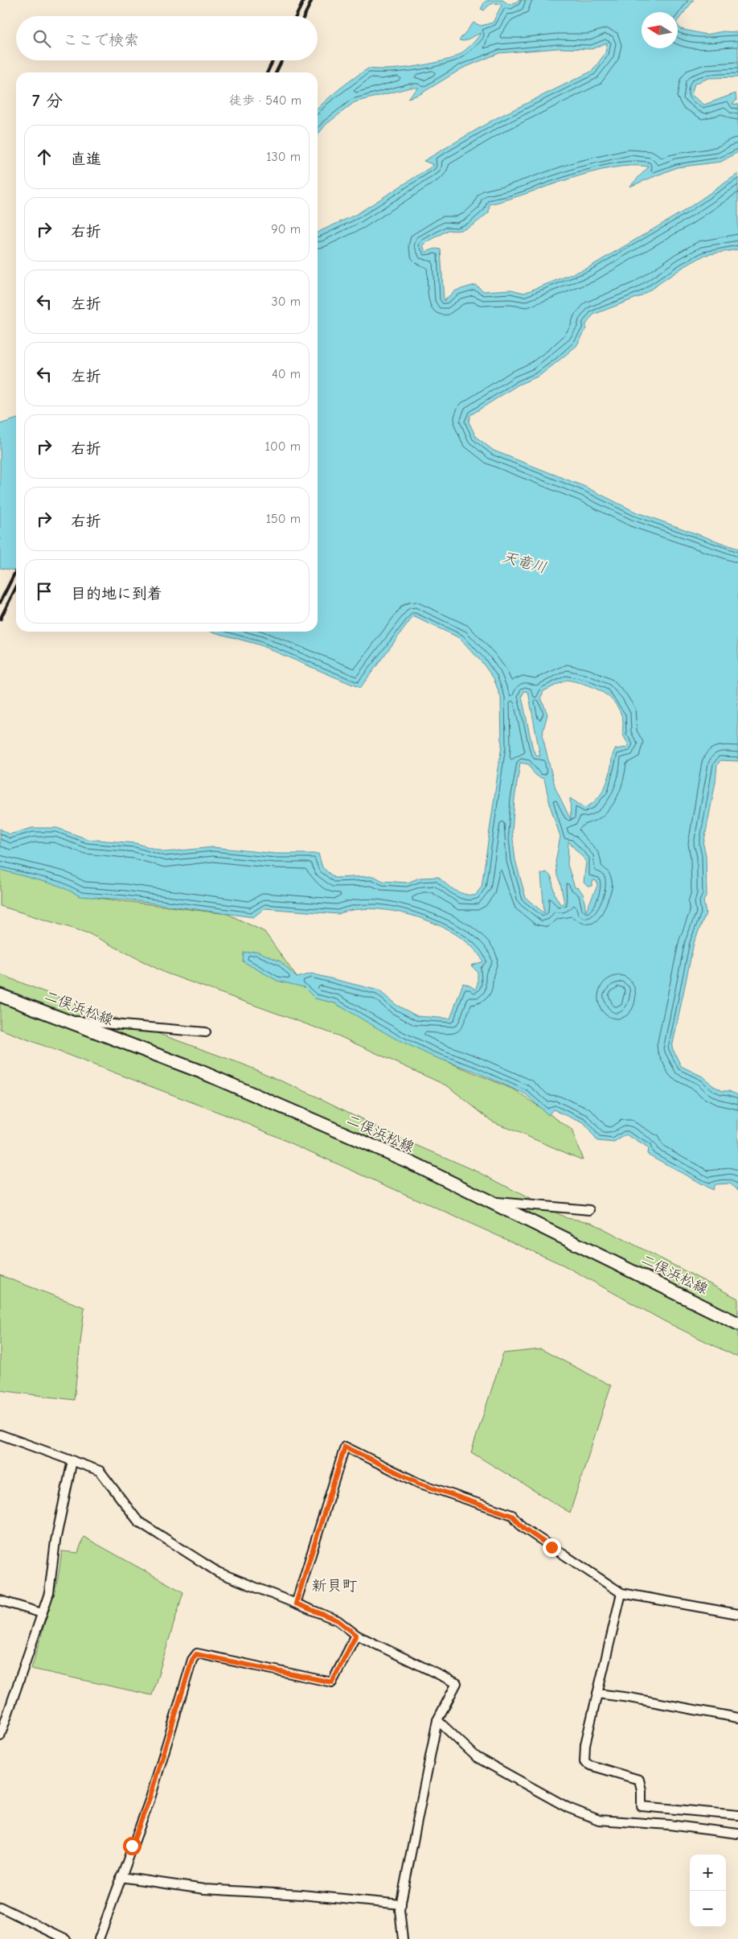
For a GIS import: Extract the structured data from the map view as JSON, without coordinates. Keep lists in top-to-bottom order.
{
  "streets": {
    "main road": ["二俣浜松線"]
  },
  "districts": ["新貝町"],
  "water": ["天竜川"],
  "north": "left",
  "page": {
    "search": "ここで検索",
    "heading": ["7 分", "徒歩 · 540 m"],
    "list": [
      ["直進", "130 m"],
      ["右折", "90 m"],
      ["左折", "30 m"],
      ["左折", "40 m"],
      ["右折", "100 m"],
      ["右折", "150 m"],
      "目的地に到着"
    ],
    "map_buttons": ["+", "−"]
  }
}
